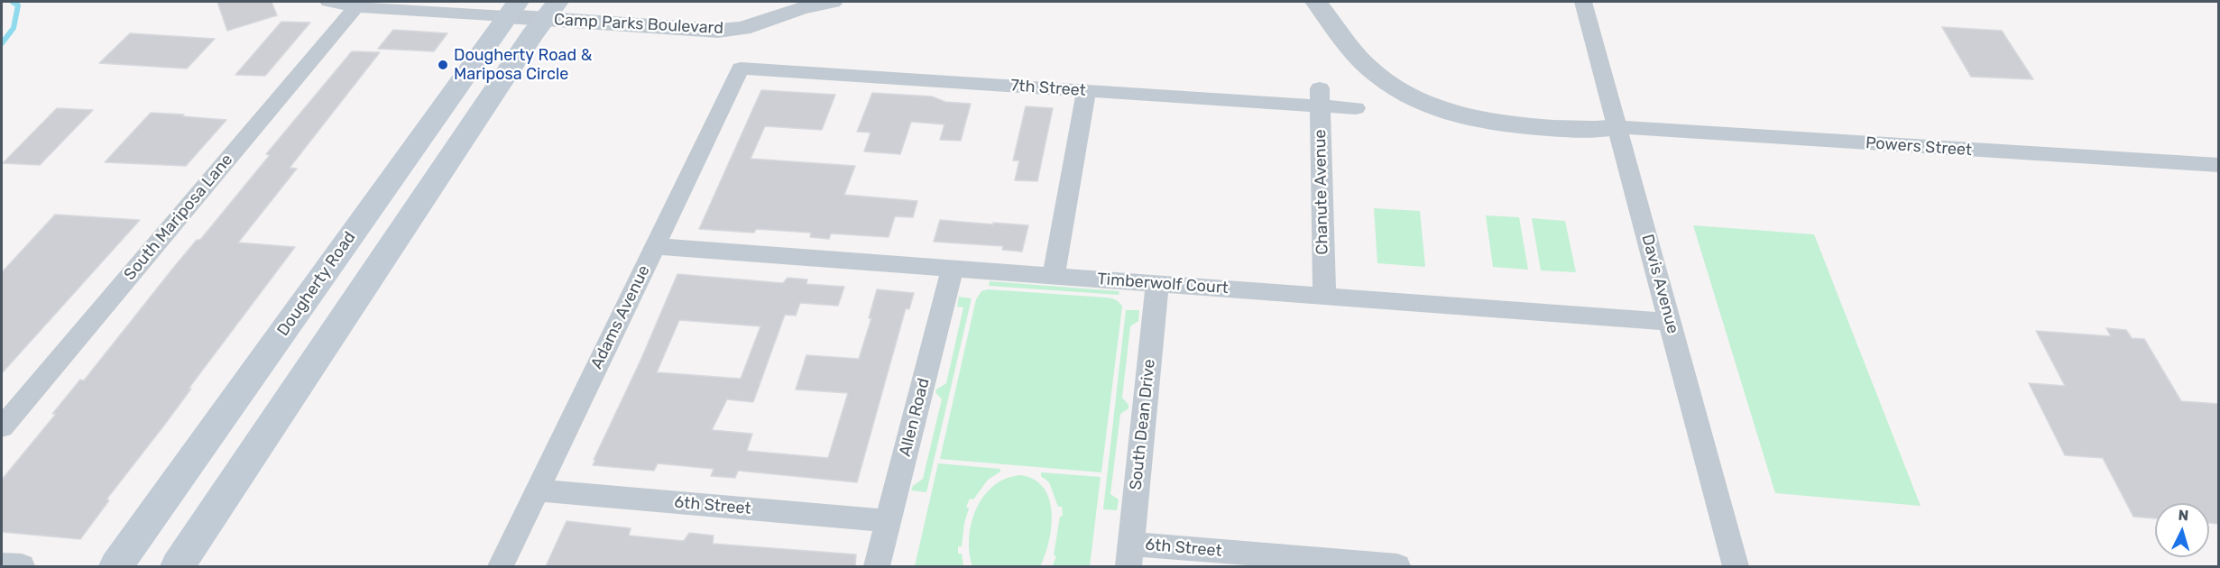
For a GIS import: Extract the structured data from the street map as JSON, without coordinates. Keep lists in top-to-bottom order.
{
  "streets": {
    "main road": ["Dougherty Road"],
    "street": [
      "Camp Parks Boulevard",
      "7th Street",
      "Powers Street",
      "Chanute Avenue",
      "South Mariposa Lane",
      "Timberwolf Court",
      "Davis Avenue",
      "Adams Avenue",
      "Allen Road",
      "South Dean Drive",
      "6th Street"
    ]
  },
  "crossings": [
    ["Camp Parks Boulevard", "Dougherty Road"],
    ["7th Street", "Chanute Avenue"],
    ["7th Street", "Adams Avenue"],
    ["Powers Street", "Davis Avenue"],
    ["Chanute Avenue", "Timberwolf Court"],
    ["Timberwolf Court", "Davis Avenue"],
    ["Timberwolf Court", "Adams Avenue"],
    ["Timberwolf Court", "Allen Road"],
    ["Timberwolf Court", "South Dean Drive"],
    ["Adams Avenue", "6th Street"],
    ["Allen Road", "6th Street"],
    ["South Dean Drive", "6th Street"]
  ],
  "places": ["Dougherty Road & Mariposa Circle"],
  "north": "top"
}
